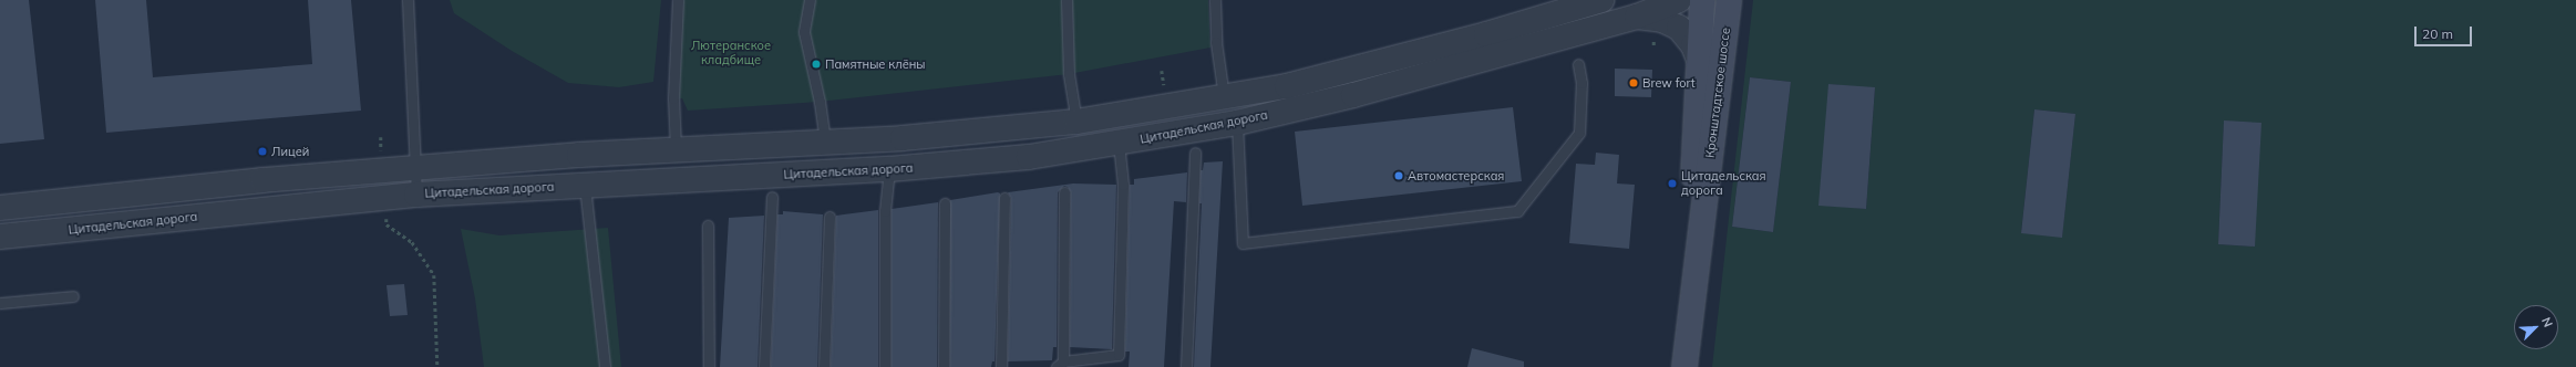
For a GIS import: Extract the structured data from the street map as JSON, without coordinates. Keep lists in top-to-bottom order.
{
  "streets": {
    "main road": ["Кронштадтское шоссе"],
    "street": ["Цитадельская дорога"]
  },
  "parks": ["Лютеранское кладбище"],
  "places": [
    "Памятные клёны",
    "Brew fort",
    "Лицей",
    "Автомастерская",
    "Цитадельская дорога"
  ],
  "scale_bar": "20 m",
  "north": "top right"
}
